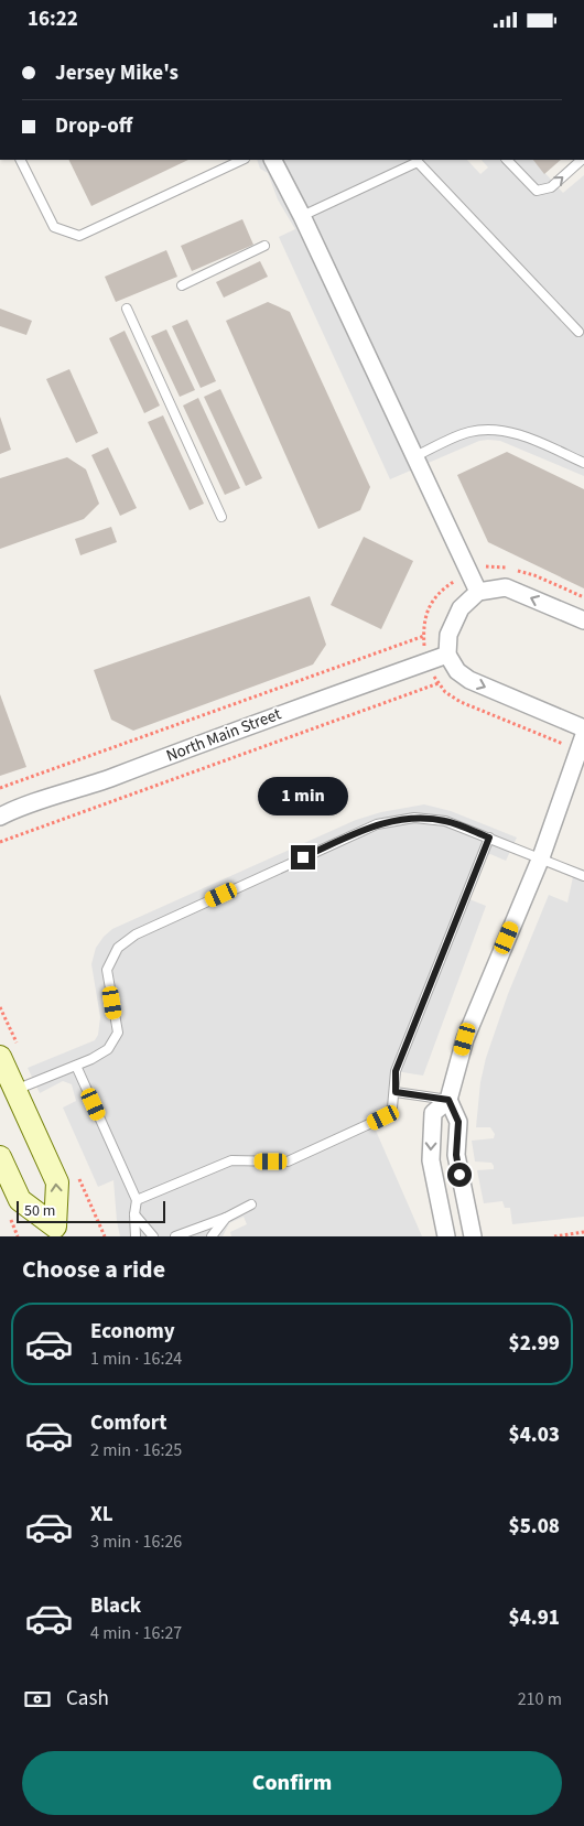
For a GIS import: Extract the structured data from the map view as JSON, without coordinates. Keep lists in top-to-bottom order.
{
  "streets": {
    "street": ["North Main Street"]
  },
  "scale_bar": "50 m",
  "page": {
    "status": "16:22",
    "banner": ["Jersey Mike's", "Drop-off"],
    "bubble": "1 min",
    "scale": "50 m",
    "heading": "Choose a ride",
    "list": [
      {
        "name": "Economy",
        "note": "1 min · 16:24",
        "value": "$2.99"
      },
      {
        "name": "Comfort",
        "note": "2 min · 16:25",
        "value": "$4.03"
      },
      {
        "name": "XL",
        "note": "3 min · 16:26",
        "value": "$5.08"
      },
      {
        "name": "Black",
        "note": "4 min · 16:27",
        "value": "$4.91"
      }
    ],
    "pay": ["Cash", "210 m"],
    "buttons": "Confirm"
  }
}
